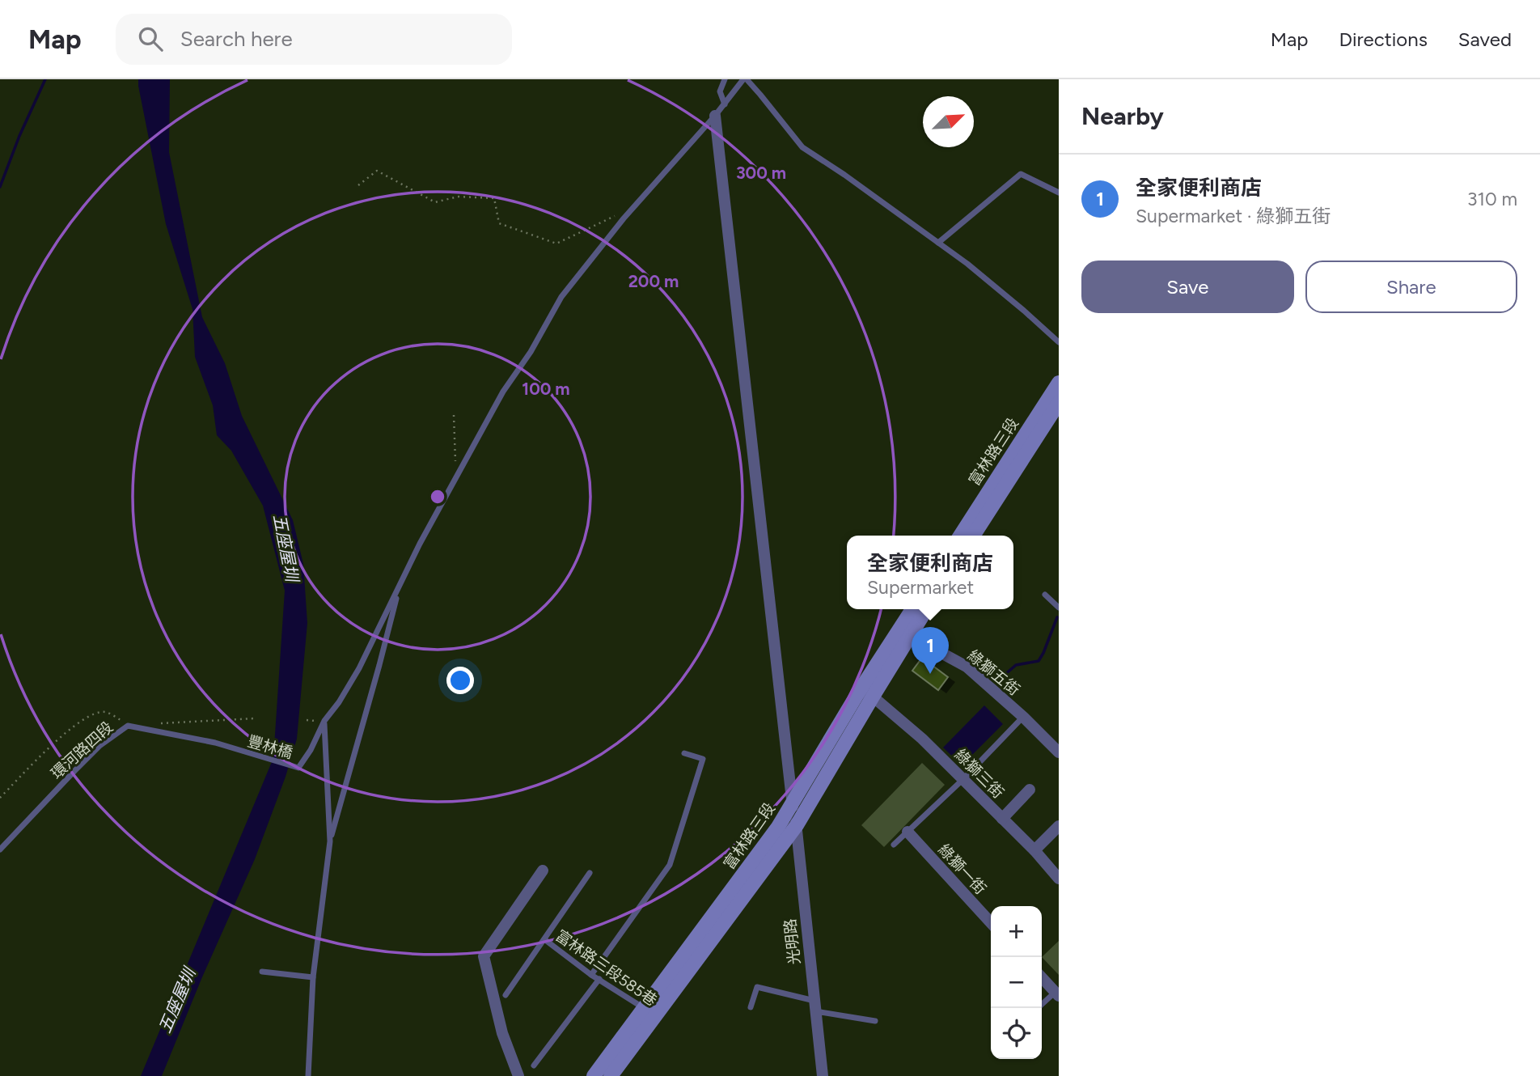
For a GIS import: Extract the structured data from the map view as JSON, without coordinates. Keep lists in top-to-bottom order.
{
  "streets": {
    "main road": ["富林路三段"],
    "street": [
      "綠獅五街",
      "綠獅三街",
      "綠獅一街",
      "光明路"
    ],
    "lane": ["豐林橋", "環河路四段", "富林路三段585巷"]
  },
  "crossings": [
    ["富林路三段", "綠獅五街"],
    ["富林路三段", "綠獅三街"],
    ["富林路三段", "光明路"],
    ["富林路三段", "富林路三段585巷"],
    ["豐林橋", "環河路四段"]
  ],
  "water": ["五座屋圳"],
  "north": "top right",
  "page": {
    "header": "Map",
    "search": "Search here",
    "nav": ["Map", "Directions", "Saved"],
    "heading": "Nearby",
    "list": [
      {
        "mark": "1",
        "name": "全家便利商店",
        "note": "Supermarket · 綠獅五街",
        "value": "310 m"
      }
    ],
    "buttons": ["Save", "Share"],
    "popup": ["全家便利商店", "Supermarket"],
    "pins": "1",
    "map_buttons": ["+", "−"]
  },
  "rings": ["300 m", "200 m", "100 m"]
}
